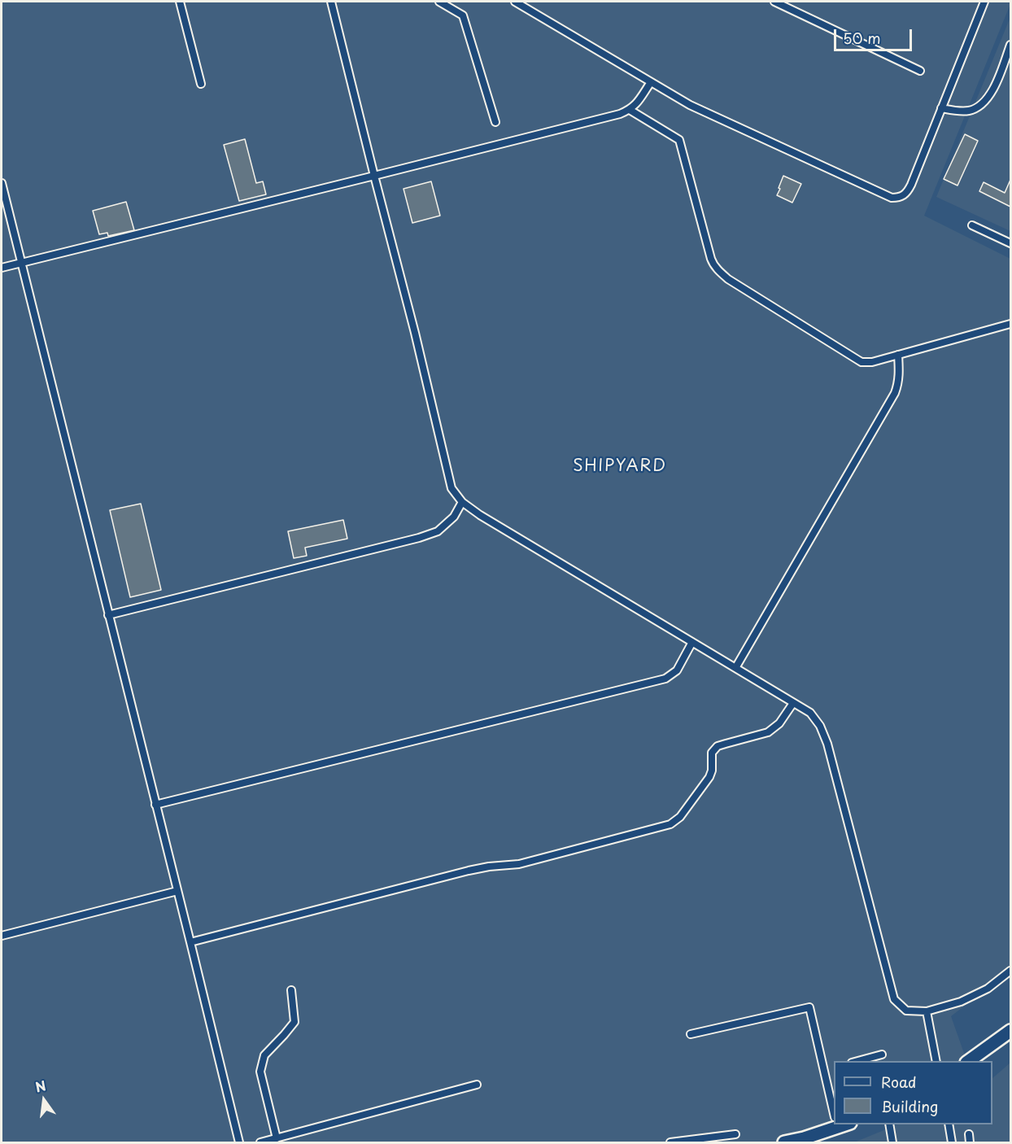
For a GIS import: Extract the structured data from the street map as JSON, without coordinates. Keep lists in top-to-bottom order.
{
  "districts": ["SHIPYARD"],
  "legend": ["Road", "Building"],
  "scale_bar": "50 m",
  "north": "top"
}
